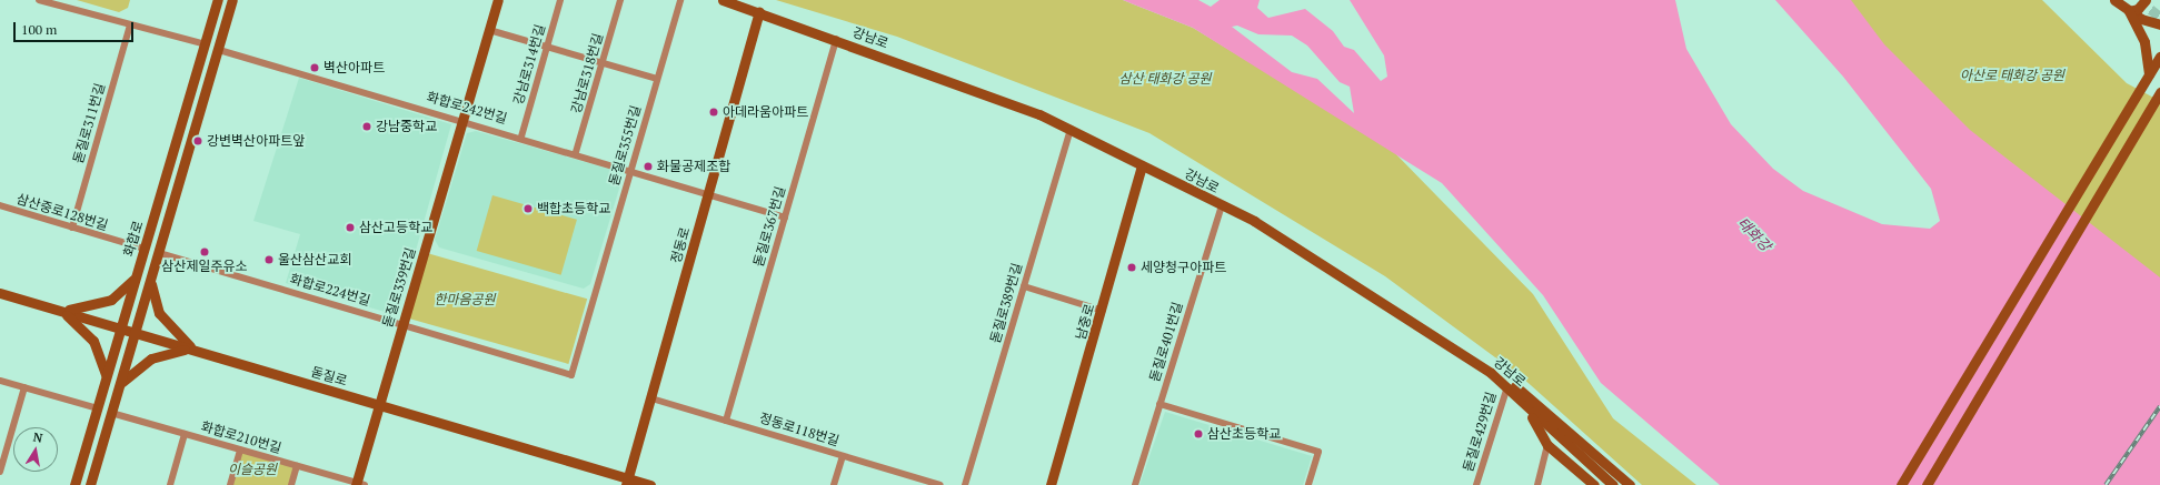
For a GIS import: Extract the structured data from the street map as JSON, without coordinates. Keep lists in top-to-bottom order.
{
  "streets": {
    "main road": [
      "강남로",
      "화합로",
      "정동로",
      "돋질로339번길",
      "남중로",
      "돋질로"
    ],
    "street": [
      "강남로314번길",
      "강남로318번길",
      "화합로242번길",
      "돋질로311번길",
      "돋질로355번길",
      "삼산중로128번길",
      "돋질로367번길",
      "화합로224번길",
      "돋질로389번길",
      "돋질로401번길",
      "정동로118번길",
      "돋질로429번길",
      "화합로210번길"
    ]
  },
  "crossings": [
    ["강남로", "돋질로367번길"],
    ["강남로", "정동로"],
    ["강남로", "돋질로389번길"],
    ["강남로", "남중로"],
    ["강남로", "돋질로401번길"],
    ["강남로", "돋질로429번길"],
    ["강남로314번길", "화합로242번길"],
    ["강남로318번길", "화합로242번길"],
    ["화합로242번길", "돋질로355번길"],
    ["화합로242번길", "돋질로367번길"],
    ["화합로242번길", "정동로"],
    ["화합로242번길", "돋질로339번길"],
    ["돋질로311번길", "삼산중로128번길"],
    ["돋질로355번길", "화합로224번길"],
    ["삼산중로128번길", "화합로"],
    ["돋질로367번길", "정동로118번길"],
    ["화합로", "돋질로"],
    ["정동로", "돋질로"],
    ["정동로", "정동로118번길"],
    ["돋질로339번길", "화합로224번길"],
    ["돋질로339번길", "돋질로"],
    ["돋질로339번길", "화합로210번길"]
  ],
  "water": ["태화강"],
  "parks": [
    "아산로 태화강 공원",
    "삼산 태화강 공원",
    "한마음공원",
    "이슬공원"
  ],
  "places": [
    "벽산아파트",
    "아데라움아파트",
    "강남중학교",
    "강변벽산아파트앞",
    "화물공제조합",
    "백합초등학교",
    "삼산고등학교",
    "삼산제일주유소",
    "울산삼산교회",
    "세양청구아파트",
    "삼산초등학교"
  ],
  "scale_bar": "100 m",
  "north": "top"
}
